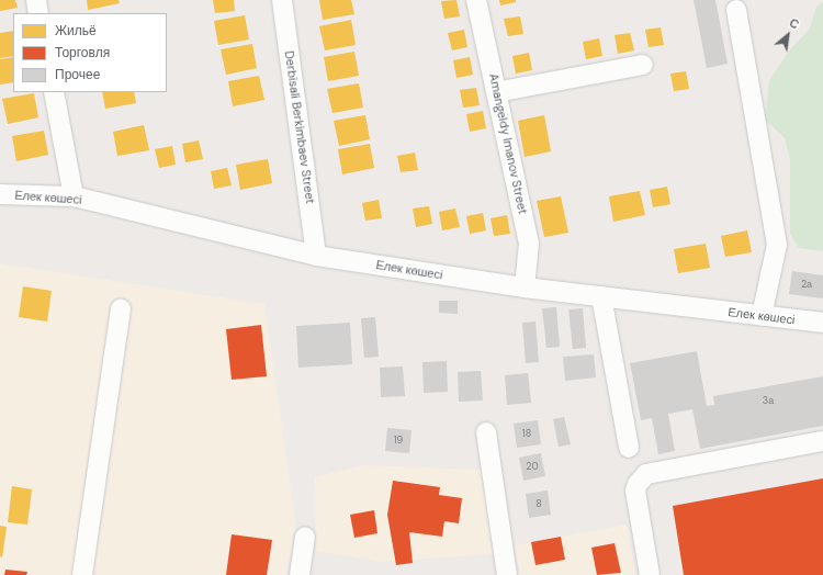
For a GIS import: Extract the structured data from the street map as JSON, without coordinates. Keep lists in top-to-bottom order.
{
  "streets": {
    "street": ["Derbisali Berkimbaev Street", "Amangeldy Imanov Street", "Елек көшесі"]
  },
  "crossings": [
    ["Derbisali Berkimbaev Street", "Елек көшесі"],
    ["Amangeldy Imanov Street", "Елек көшесі"]
  ],
  "house_numbers": [
    "2а",
    "3а",
    "18",
    "19",
    "20",
    "8"
  ],
  "legend": ["Жильё", "Торговля", "Прочее"],
  "north": "top right"
}
